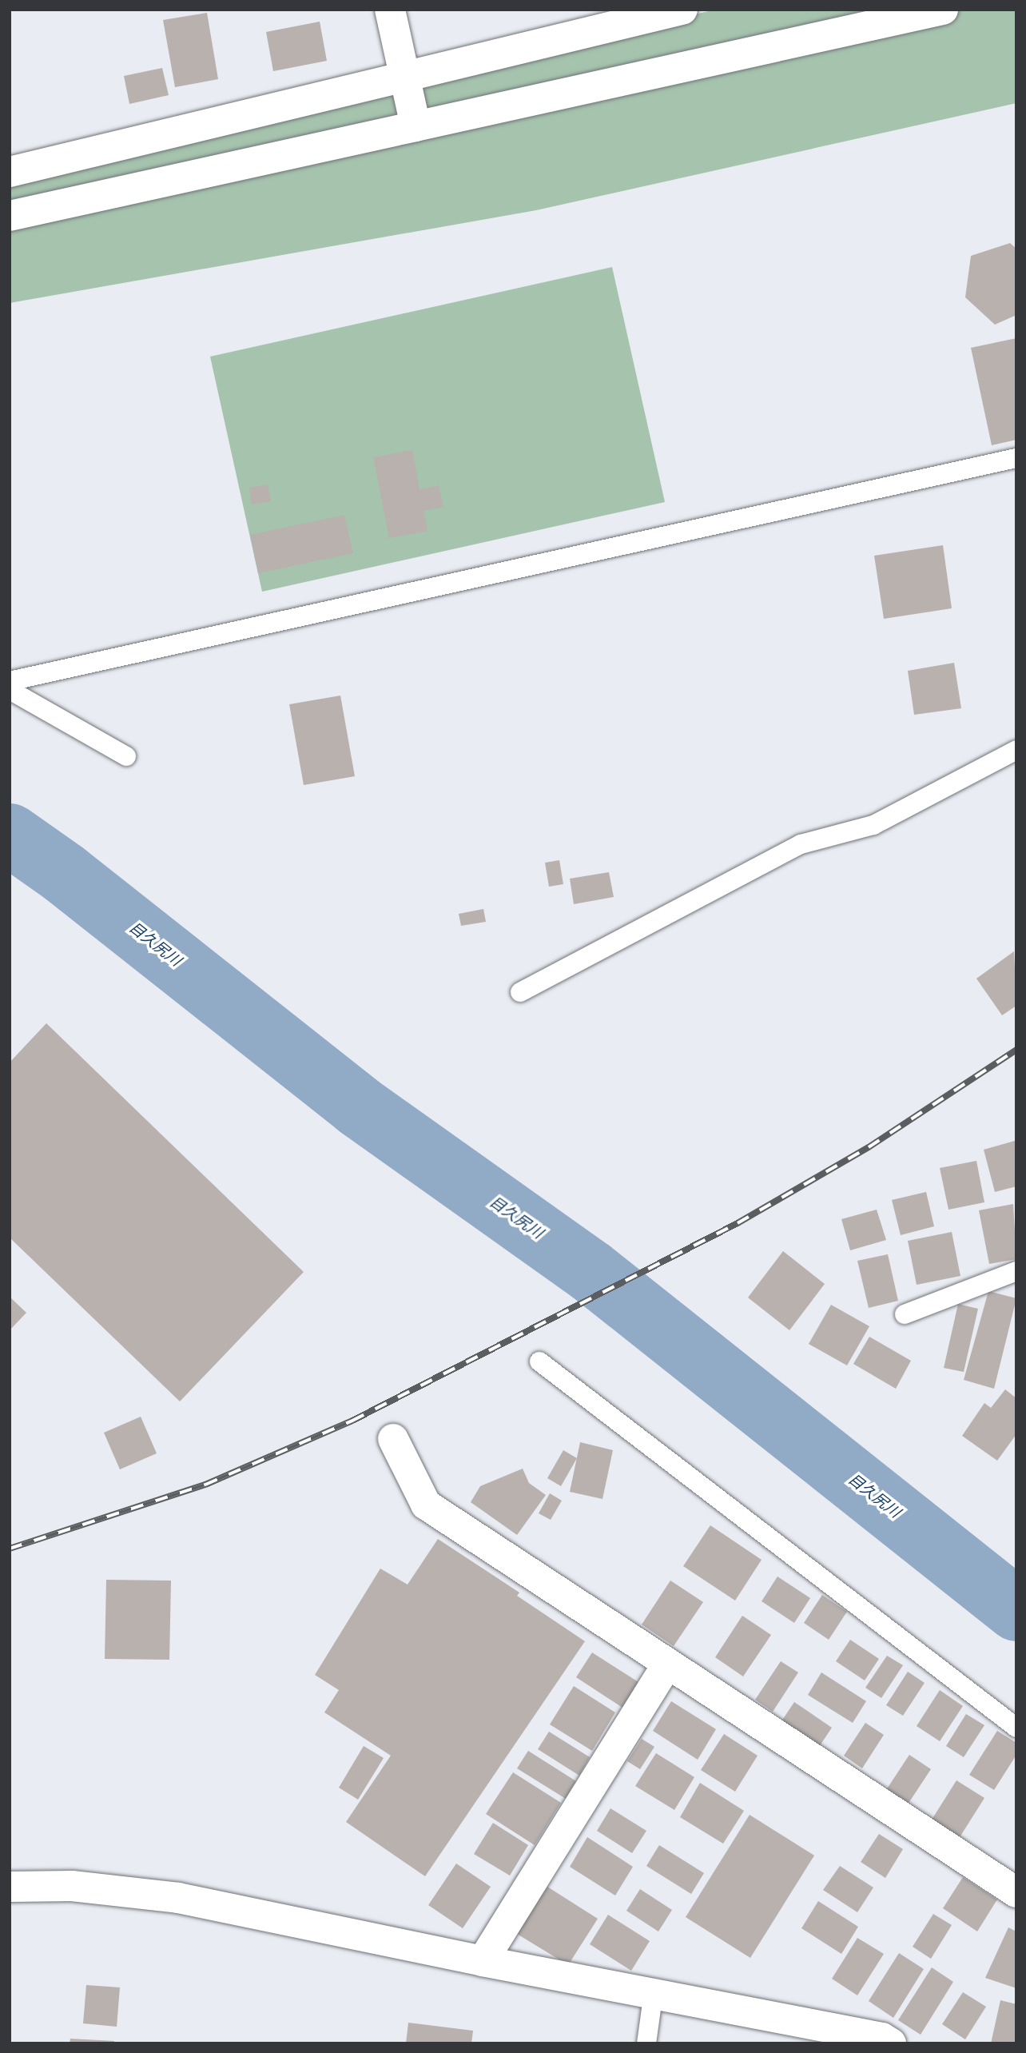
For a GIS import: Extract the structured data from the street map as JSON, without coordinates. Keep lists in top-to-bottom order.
{
  "water": ["目久尻川"]
}
